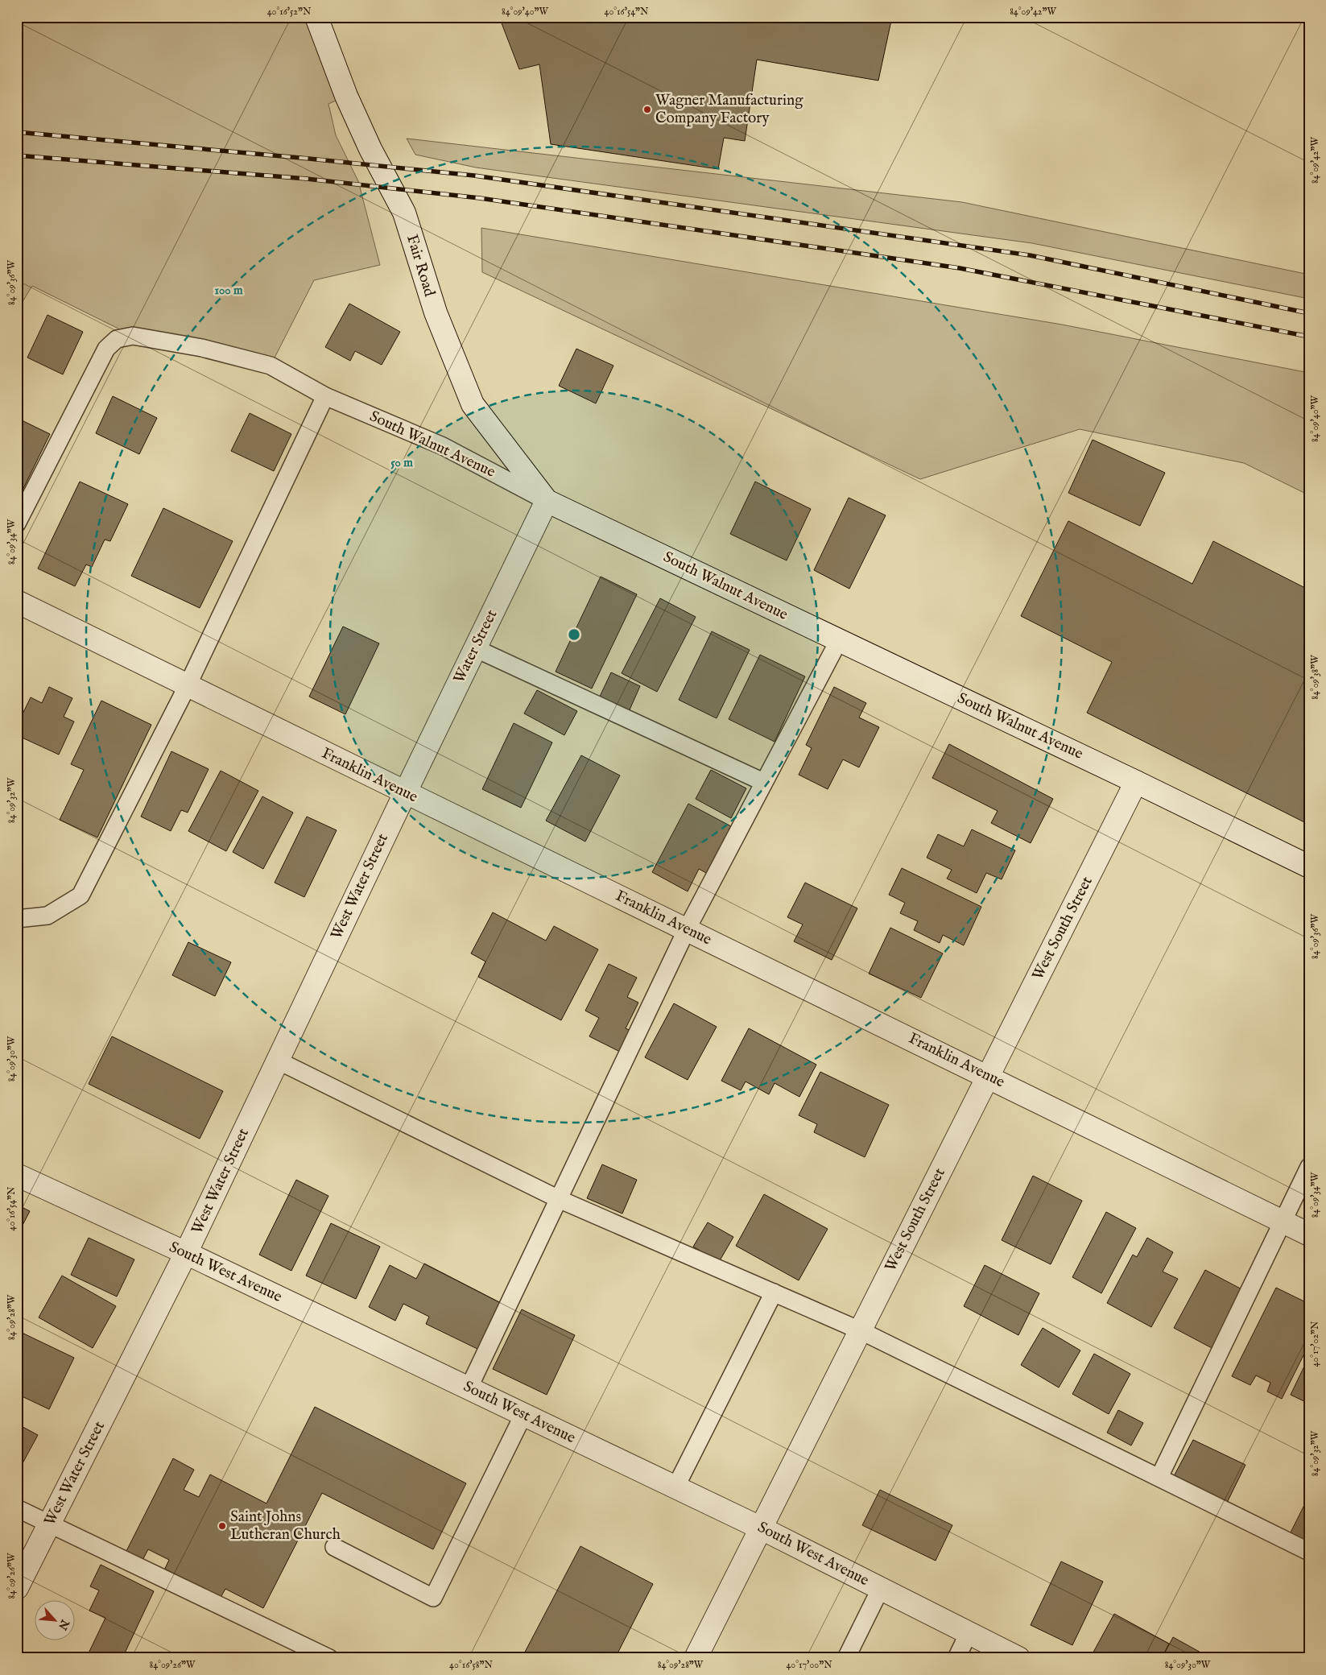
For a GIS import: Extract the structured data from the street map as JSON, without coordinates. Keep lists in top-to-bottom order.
{
  "streets": {
    "street": [
      "Fair Road",
      "South Walnut Avenue",
      "Water Street",
      "Franklin Avenue",
      "West Water Street",
      "West South Street",
      "South West Avenue"
    ]
  },
  "crossings": [
    ["Fair Road", "South Walnut Avenue"],
    ["Fair Road", "Water Street"],
    ["South Walnut Avenue", "Water Street"],
    ["South Walnut Avenue", "West South Street"],
    ["Water Street", "Franklin Avenue"],
    ["Water Street", "West Water Street"],
    ["Franklin Avenue", "West Water Street"],
    ["Franklin Avenue", "West South Street"],
    ["West Water Street", "South West Avenue"],
    ["West South Street", "South West Avenue"]
  ],
  "places": ["Wagner Manufacturing Company Factory", "Saint Johns Lutheran Church"],
  "north": "bottom right",
  "coordinates": [
    "40°16'52\"N",
    "84°09'40\"W",
    "40°16'54\"N",
    "84°09'42\"W",
    "84°09'36\"W",
    "84°09'34\"W",
    "84°09'38\"W",
    "84°09'32\"W",
    "84°09'30\"W",
    "84°09'28\"W",
    "40°17'02\"N",
    "84°09'26\"W",
    "40°16'58\"N",
    "40°17'00\"N"
  ],
  "rings": ["100 m", "50 m"]
}
